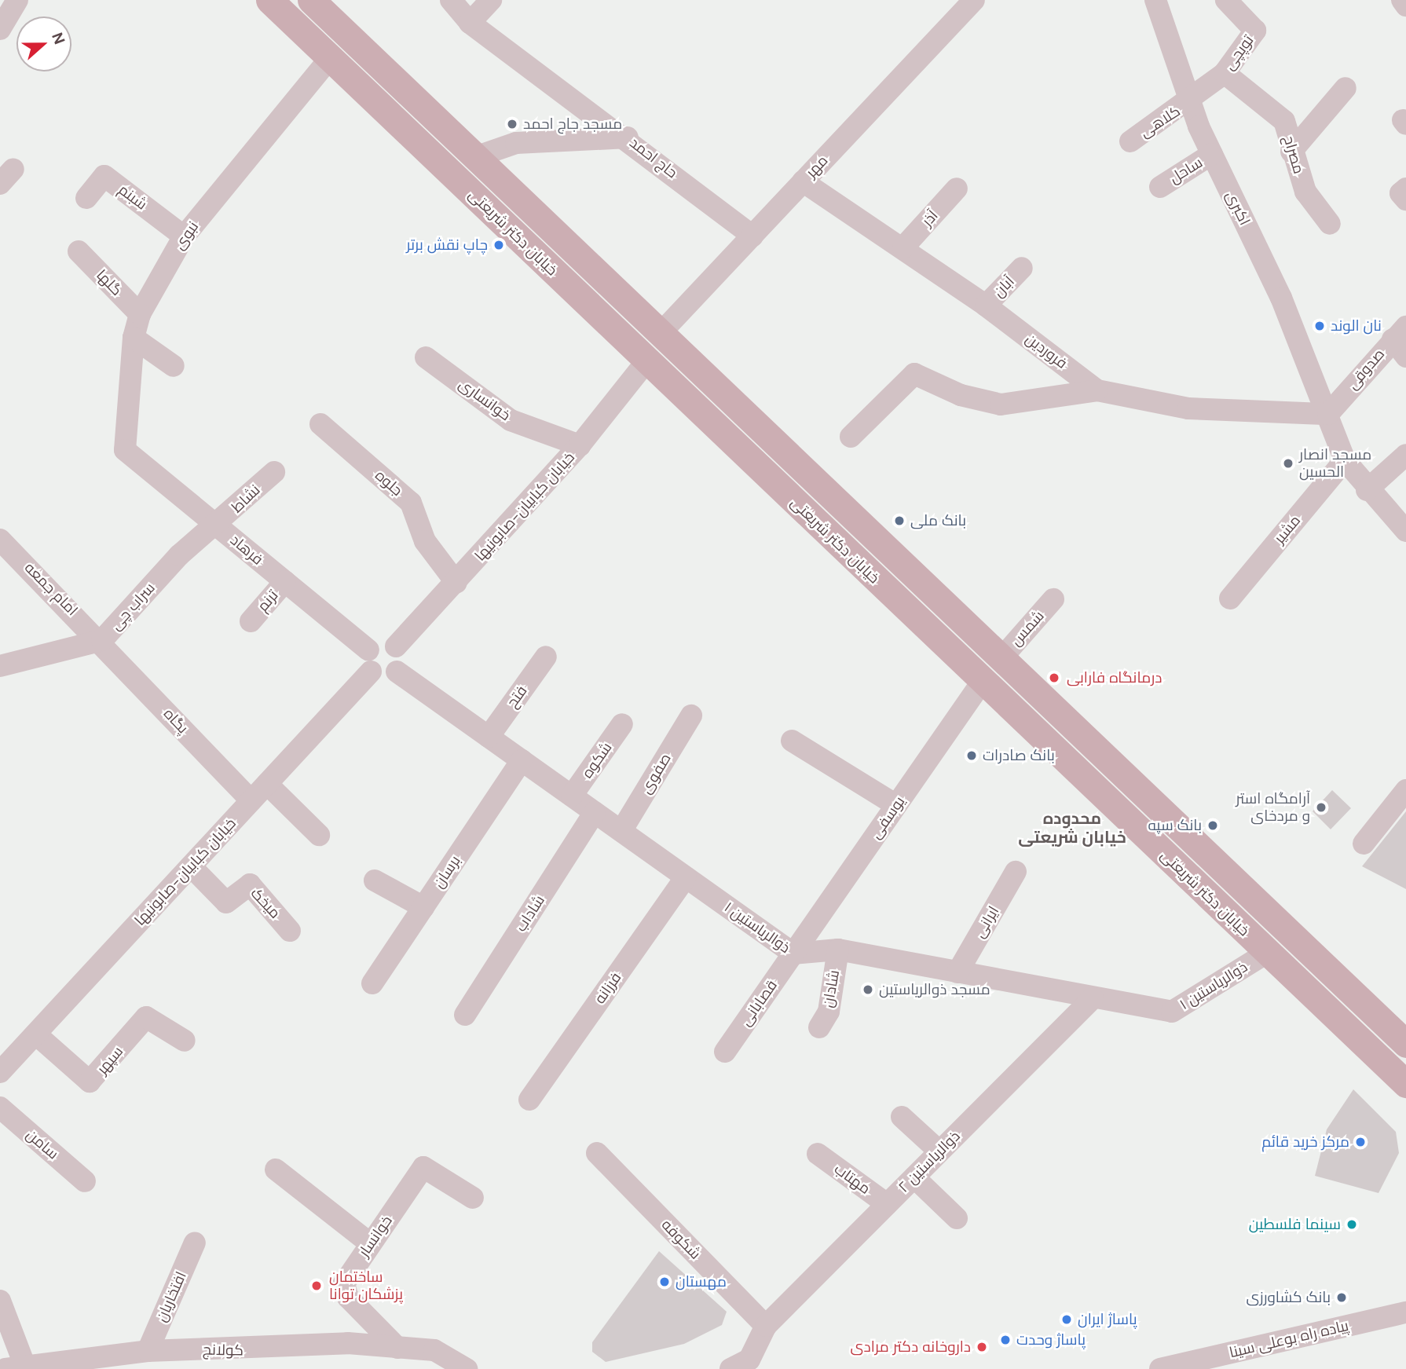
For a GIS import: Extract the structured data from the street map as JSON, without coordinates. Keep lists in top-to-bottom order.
{
  "streets": {
    "main road": ["خیابان دکتر شریعتی"],
    "street": [
      "توپچی",
      "کلاهی",
      "مصراح",
      "حاج احمد",
      "مهر",
      "ساحل",
      "شبنم",
      "اکبری",
      "آذر",
      "نبوی",
      "گلها",
      "آبان",
      "فروردین",
      "صدوقی",
      "خوانساری",
      "جلوه",
      "نشاط",
      "خیابان کبابیان-صابونیها",
      "مشیر",
      "فرهاد",
      "امام جمعه",
      "ترنم",
      "سراب چی",
      "شمس",
      "فتح",
      "پگاه",
      "شکوه",
      "صفوی",
      "یوسفی",
      "برسان",
      "میخک",
      "شاداب",
      "ایرانی",
      "ذوالریاستین ۱",
      "فرزانه",
      "شادان",
      "قصابانی",
      "سپهر",
      "سامن",
      "ذوالریاستین ۲",
      "مهتاب",
      "خوانسار",
      "شکوفه",
      "افتخاریان",
      "پیاده راه بوعلی سینا",
      "کولانج"
    ]
  },
  "crossings": [
    ["توپچی", "کلاهی"],
    ["توپچی", "مصراح"],
    ["توپچی", "اکبری"],
    ["کلاهی", "اکبری"],
    ["حاج احمد", "مهر"],
    ["مهر", "خیابان دکتر شریعتی"],
    ["مهر", "فروردین"],
    ["ساحل", "اکبری"],
    ["شبنم", "نبوی"],
    ["اکبری", "فروردین"],
    ["اکبری", "صدوقی"],
    ["اکبری", "مشیر"],
    ["آذر", "فروردین"],
    ["خیابان دکتر شریعتی", "نبوی"],
    ["خیابان دکتر شریعتی", "خیابان کبابیان-صابونیها"],
    ["خیابان دکتر شریعتی", "شمس"],
    ["خیابان دکتر شریعتی", "یوسفی"],
    ["خیابان دکتر شریعتی", "ذوالریاستین ۱"],
    ["نبوی", "گلها"],
    ["نبوی", "فرهاد"],
    ["آبان", "فروردین"],
    ["فروردین", "صدوقی"],
    ["خوانساری", "خیابان کبابیان-صابونیها"],
    ["جلوه", "خیابان کبابیان-صابونیها"],
    ["نشاط", "فرهاد"],
    ["نشاط", "سراب چی"],
    ["خیابان کبابیان-صابونیها", "فرهاد"],
    ["خیابان کبابیان-صابونیها", "پگاه"],
    ["خیابان کبابیان-صابونیها", "میخک"],
    ["خیابان کبابیان-صابونیها", "ذوالریاستین ۱"],
    ["خیابان کبابیان-صابونیها", "سپهر"],
    ["فرهاد", "ترنم"],
    ["فرهاد", "سراب چی"],
    ["فرهاد", "ذوالریاستین ۱"],
    ["امام جمعه", "سراب چی"],
    ["امام جمعه", "پگاه"],
    ["سراب چی", "پگاه"],
    ["فتح", "ذوالریاستین ۱"],
    ["شکوه", "ذوالریاستین ۱"],
    ["صفوی", "ذوالریاستین ۱"],
    ["یوسفی", "ذوالریاستین ۱"],
    ["یوسفی", "قصابانی"],
    ["برسان", "ذوالریاستین ۱"],
    ["شاداب", "ذوالریاستین ۱"],
    ["ایرانی", "ذوالریاستین ۱"],
    ["ذوالریاستین ۱", "فرزانه"],
    ["ذوالریاستین ۱", "شادان"],
    ["ذوالریاستین ۱", "قصابانی"],
    ["ذوالریاستین ۱", "ذوالریاستین ۲"],
    ["ذوالریاستین ۲", "مهتاب"],
    ["ذوالریاستین ۲", "شکوفه"],
    ["خوانسار", "کولانج"],
    ["افتخاریان", "کولانج"]
  ],
  "districts": ["محدوده خیابان شریعتی"],
  "places": [
    "مسجد جاج احمد",
    "چاپ نقش برتر",
    "نان الوند",
    "مسجد انصار الحسین",
    "بانک ملی",
    "درمانگاه فارابی",
    "بانک صادرات",
    "آرامگاه استر و مردخای",
    "بانک سپه",
    "مسجد ذوالریاستین",
    "مرکز خرید قائم",
    "سینما فلسطین",
    "مهستان",
    "ساختمان پزشکان توانا",
    "بانک کشاورزی",
    "پاساژ ایران",
    "پاساژ وحدت",
    "داروخانه دکتر مرادی"
  ],
  "north": "right"
}
